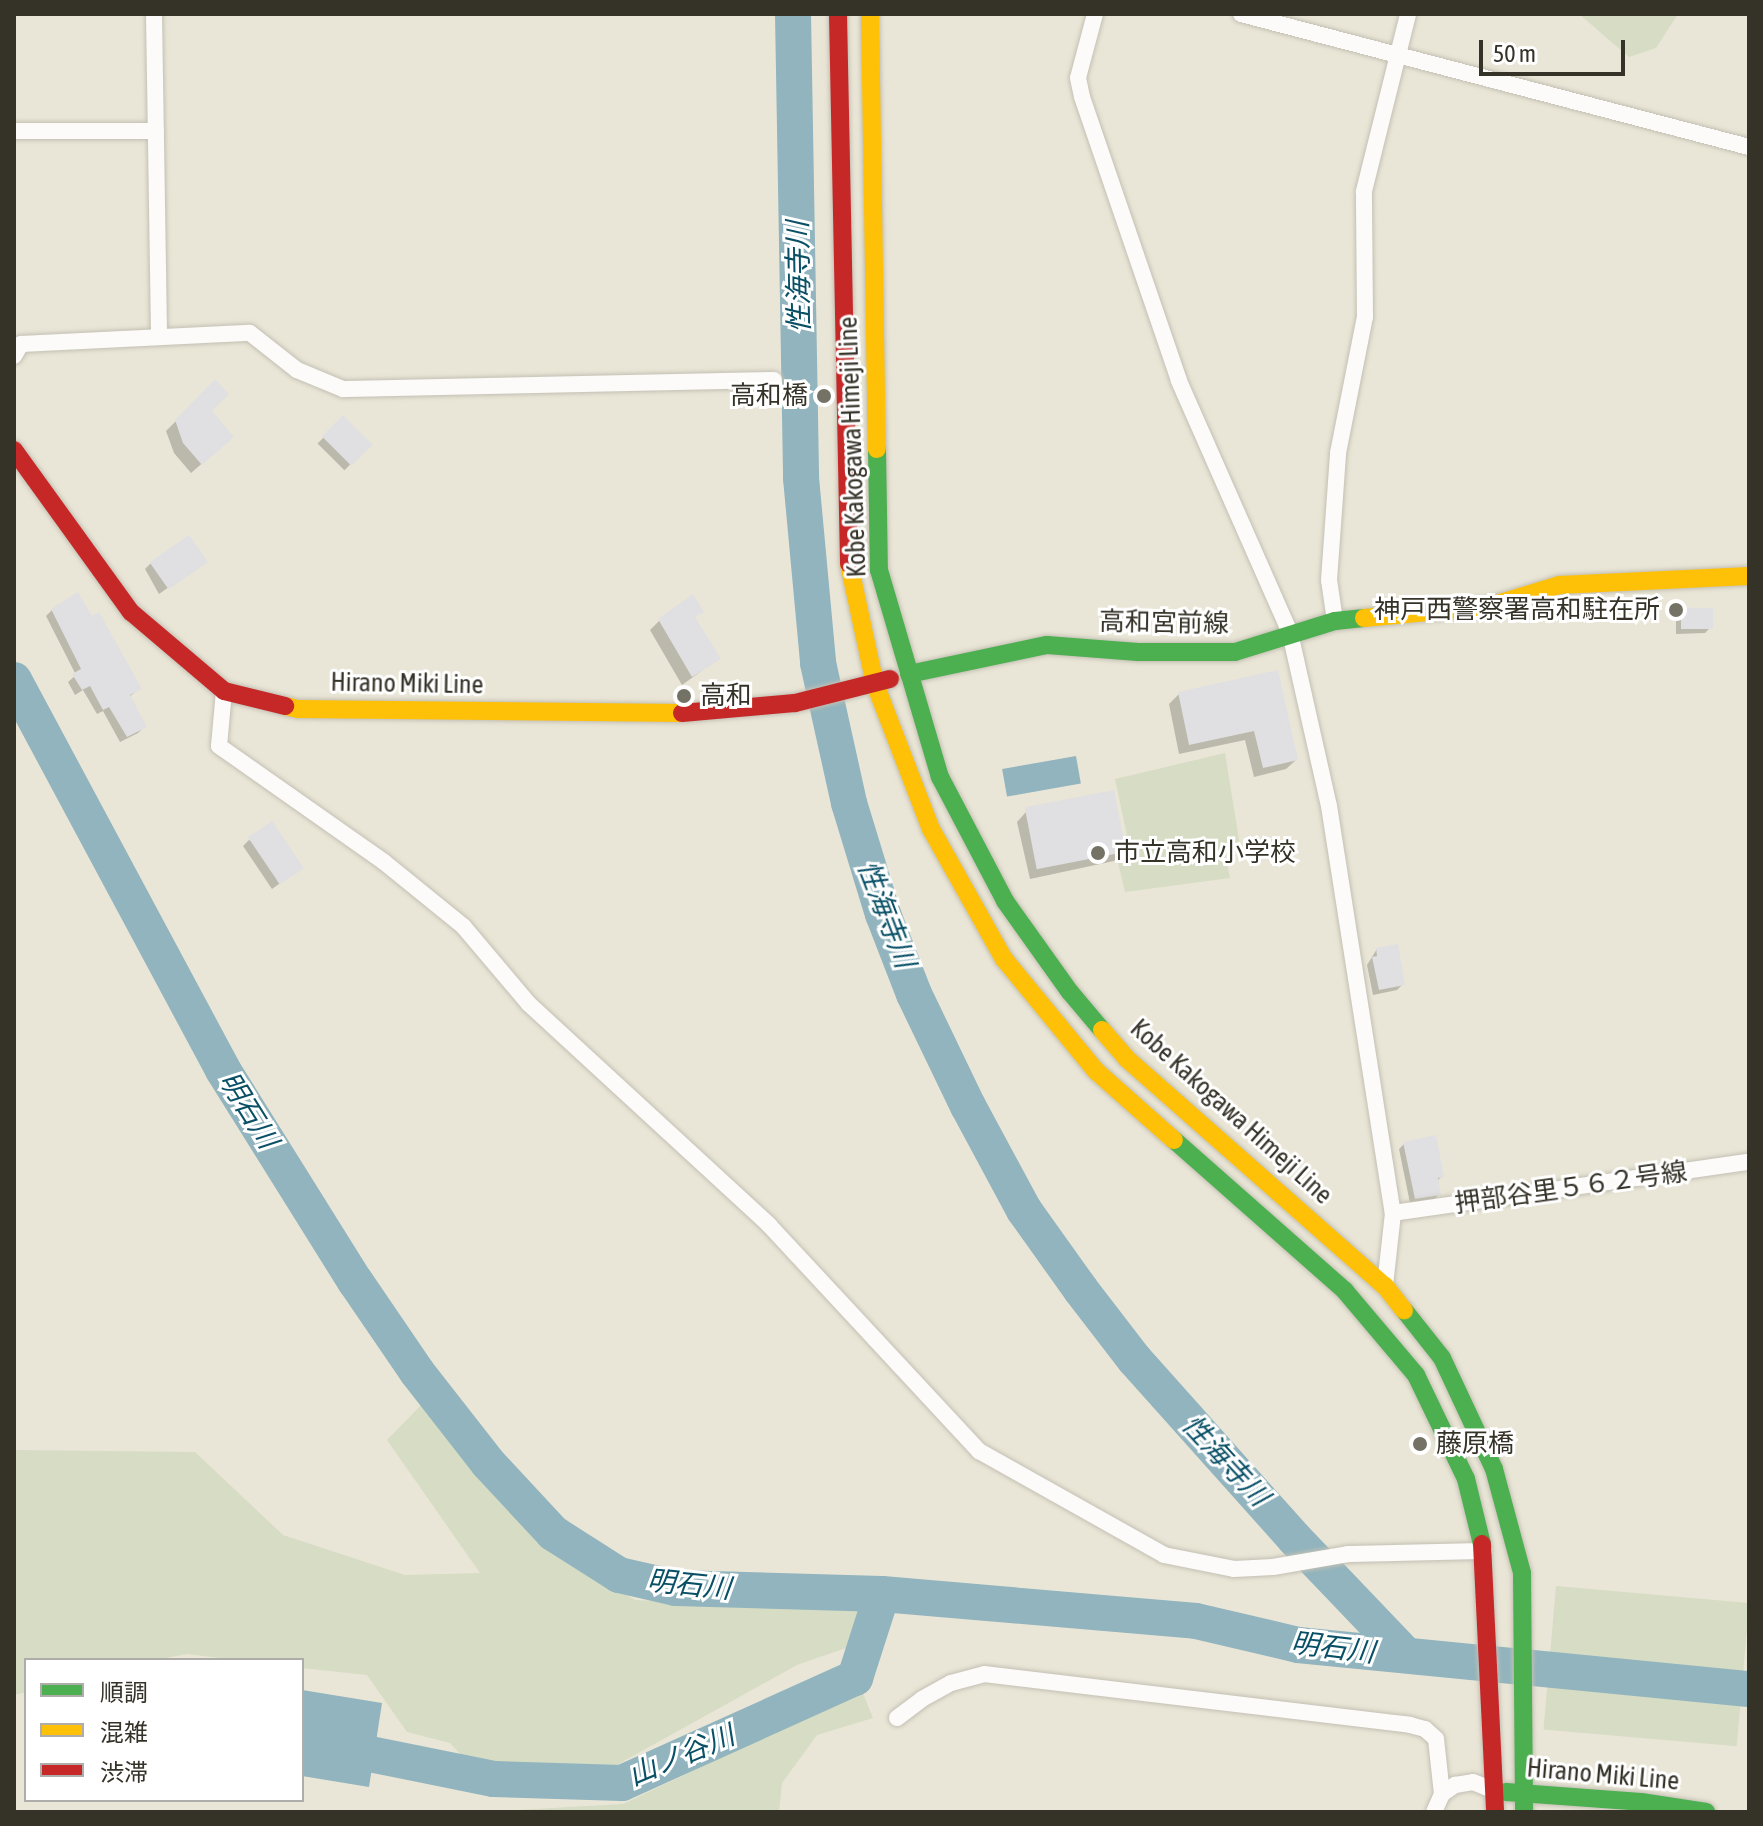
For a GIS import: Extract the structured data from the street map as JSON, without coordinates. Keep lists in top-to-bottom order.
{
  "streets": {
    "main road": ["Kobe Kakogawa Himeji Line", "高和宮前線", "Hirano Miki Line"],
    "street": ["押部谷里５６２号線"]
  },
  "crossings": [
    ["Kobe Kakogawa Himeji Line", "高和宮前線"],
    ["Kobe Kakogawa Himeji Line", "Hirano Miki Line"],
    ["高和宮前線", "Hirano Miki Line"]
  ],
  "water": ["性海寺川", "明石川", "山ノ谷川"],
  "places": [
    "高和橋",
    "神戸西警察署高和駐在所",
    "高和",
    "市立高和小学校",
    "藤原橋"
  ],
  "legend": ["順調", "混雑", "渋滞"],
  "scale_bar": "50 m"
}
